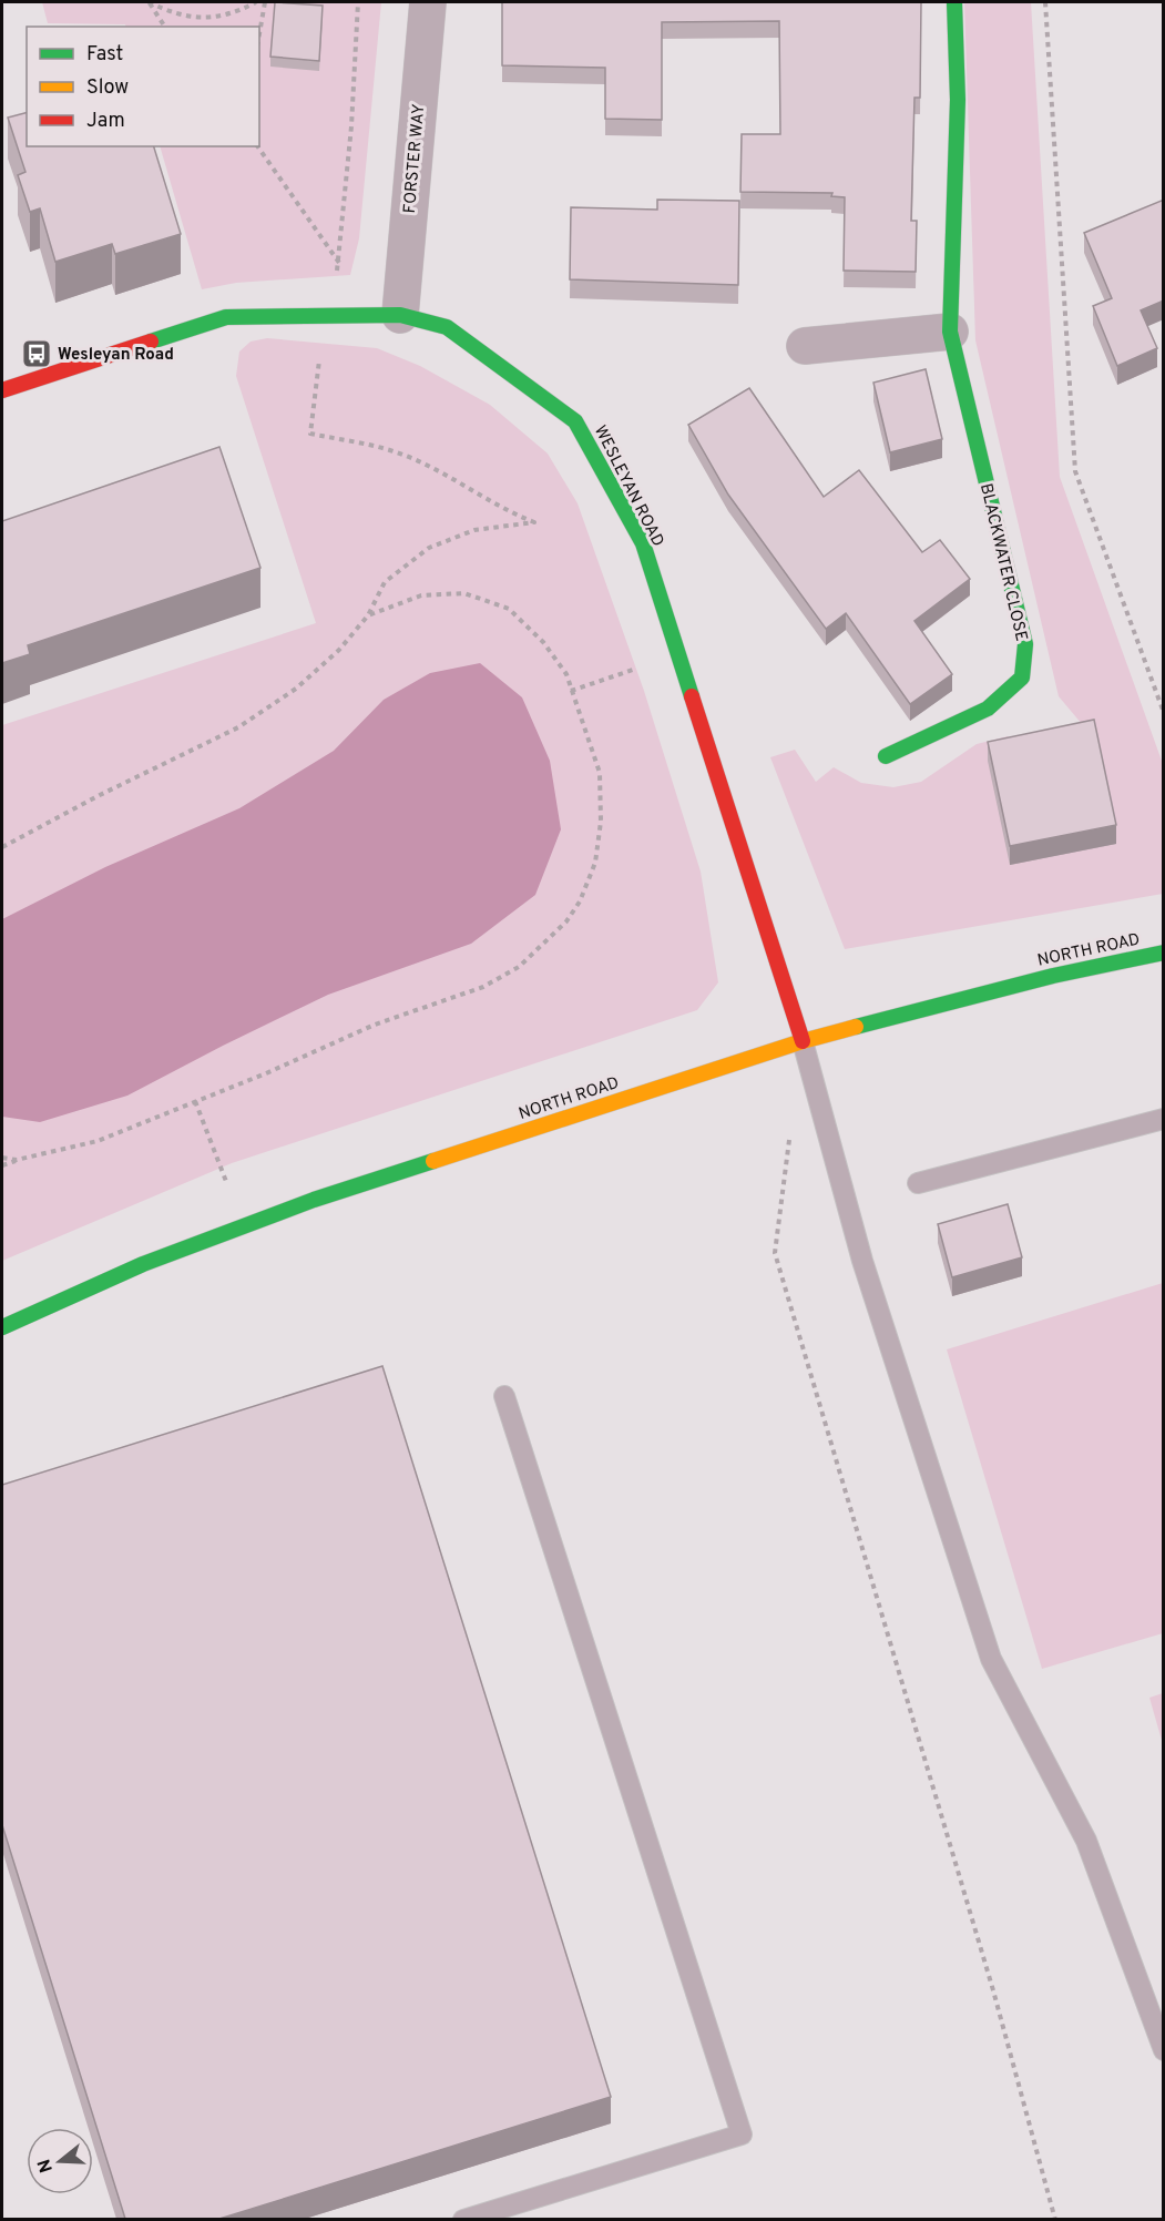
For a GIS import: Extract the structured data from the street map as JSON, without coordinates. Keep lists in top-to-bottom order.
{
  "streets": {
    "street": [
      "FORSTER WAY",
      "WESLEYAN ROAD",
      "BLACKWATER CLOSE",
      "NORTH ROAD"
    ]
  },
  "crossings": [
    ["FORSTER WAY", "WESLEYAN ROAD"],
    ["WESLEYAN ROAD", "NORTH ROAD"]
  ],
  "places": {
    "bus stop": ["Wesleyan Road"]
  },
  "legend": ["Fast", "Slow", "Jam"],
  "north": "left"
}
